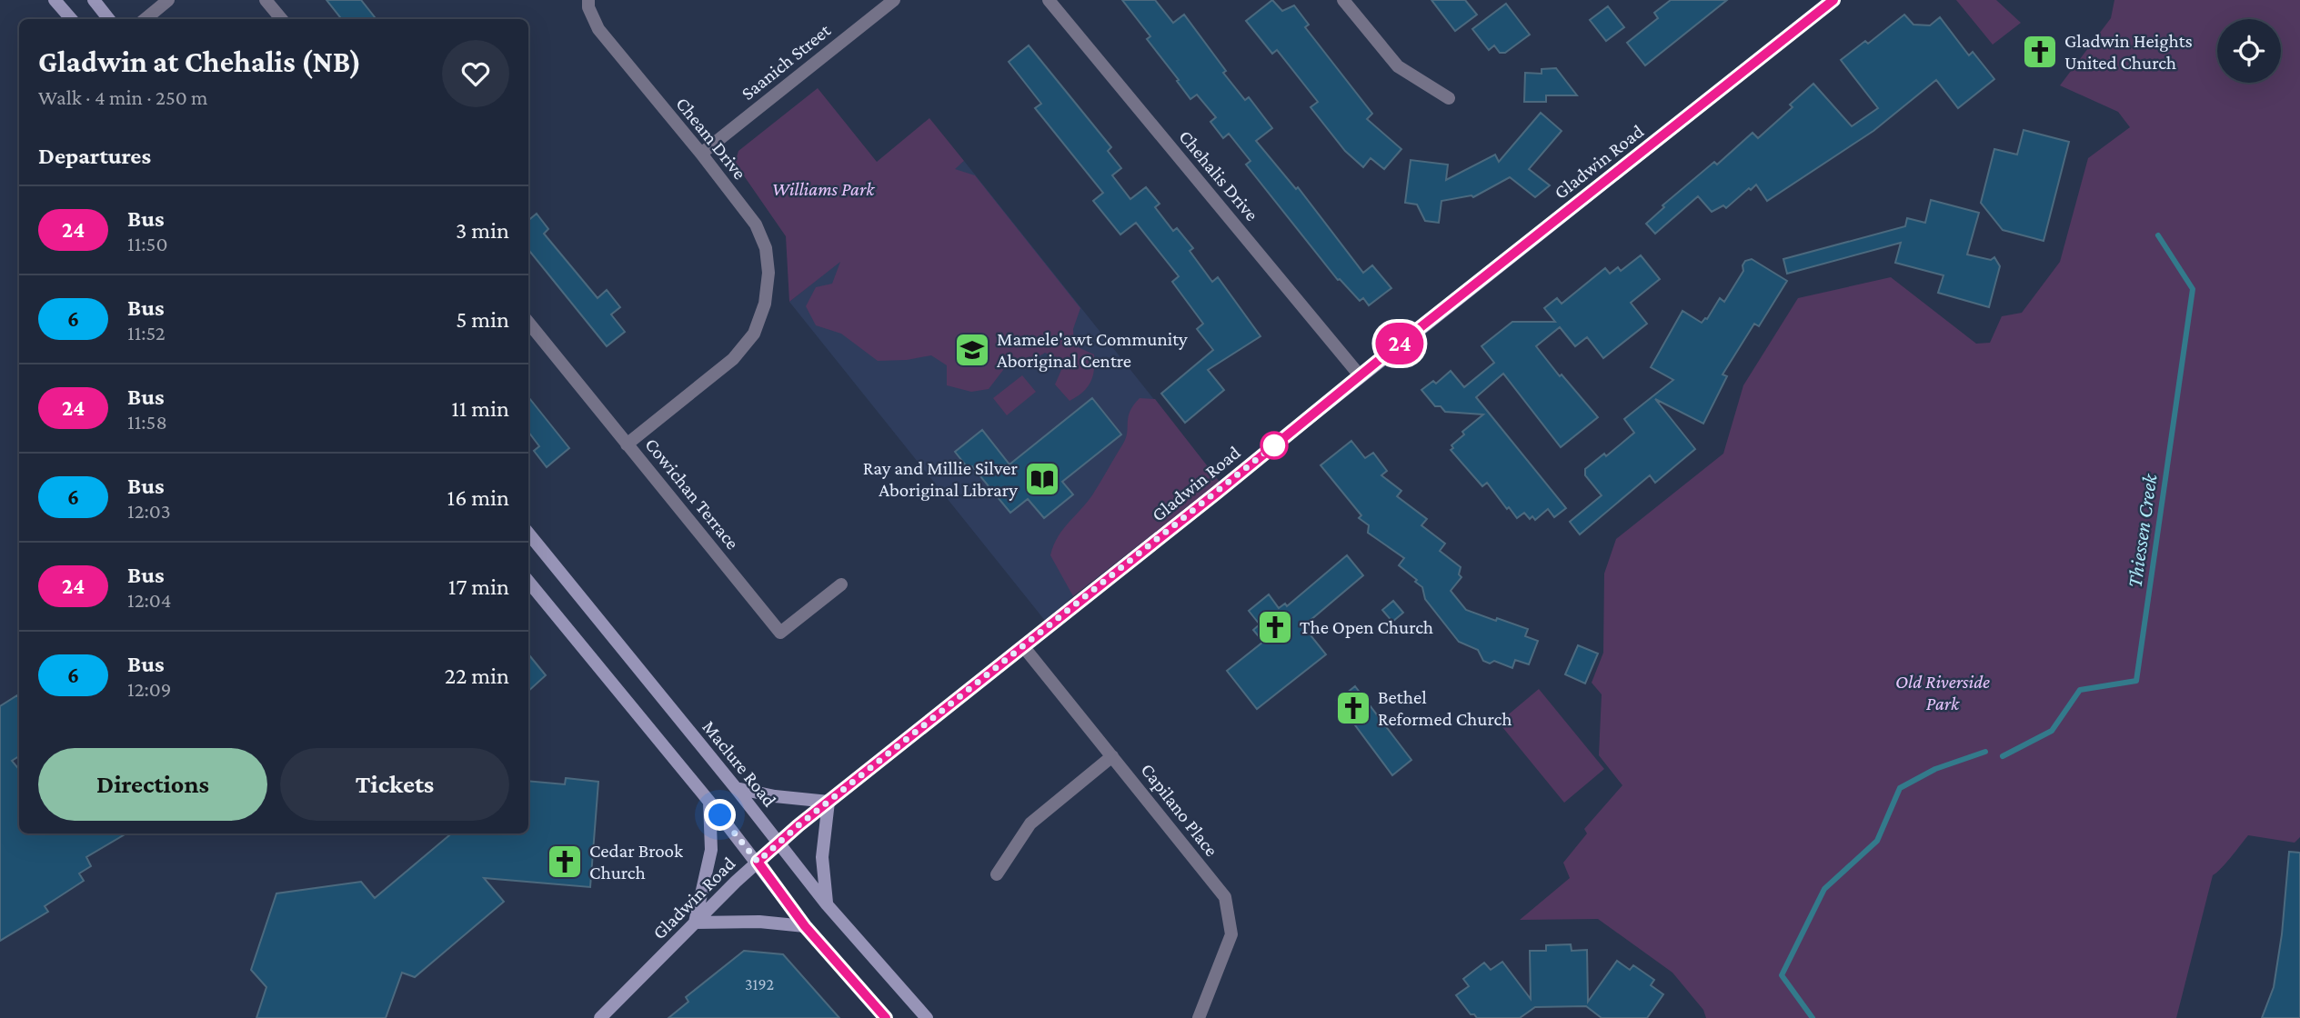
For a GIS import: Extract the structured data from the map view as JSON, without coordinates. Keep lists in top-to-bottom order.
{
  "streets": {
    "main road": ["Gladwin Road", "Maclure Road"],
    "street": [
      "Saanich Street",
      "Cheam Drive",
      "Chehalis Drive",
      "Cowichan Terrace",
      "Capilano Place"
    ]
  },
  "crossings": [
    ["Saanich Street", "Cheam Drive"],
    ["Cheam Drive", "Cowichan Terrace"],
    ["Gladwin Road", "Chehalis Drive"],
    ["Gladwin Road", "Maclure Road"],
    ["Gladwin Road", "Capilano Place"]
  ],
  "water": ["Thiessen Creek"],
  "parks": ["Williams Park", "Old Riverside Park"],
  "places": {
    "church": [
      "Gladwin Heights United Church",
      "The Open Church",
      "Bethel Reformed Church",
      "Cedar Brook Church"
    ],
    "school or university": ["Mamele'awt Community Aboriginal Centre"],
    "library": ["Ray and Millie Silver Aboriginal Library"]
  },
  "lines": ["bus line 24"],
  "house_numbers": ["3192"],
  "page": {
    "on_map": "24",
    "heading": [
      ["Gladwin at Chehalis (NB)", "Walk · 4 min · 250 m"],
      "Departures"
    ],
    "list": [
      {
        "mark": "24",
        "name": "Bus",
        "note": "11:50",
        "value": "3 min"
      },
      {
        "mark": "6",
        "name": "Bus",
        "note": "11:52",
        "value": "5 min"
      },
      {
        "mark": "24",
        "name": "Bus",
        "note": "11:58",
        "value": "11 min"
      },
      {
        "mark": "6",
        "name": "Bus",
        "note": "12:03",
        "value": "16 min"
      },
      {
        "mark": "24",
        "name": "Bus",
        "note": "12:04",
        "value": "17 min"
      },
      {
        "mark": "6",
        "name": "Bus",
        "note": "12:09",
        "value": "22 min"
      }
    ],
    "buttons": ["Directions", "Tickets"]
  }
}
